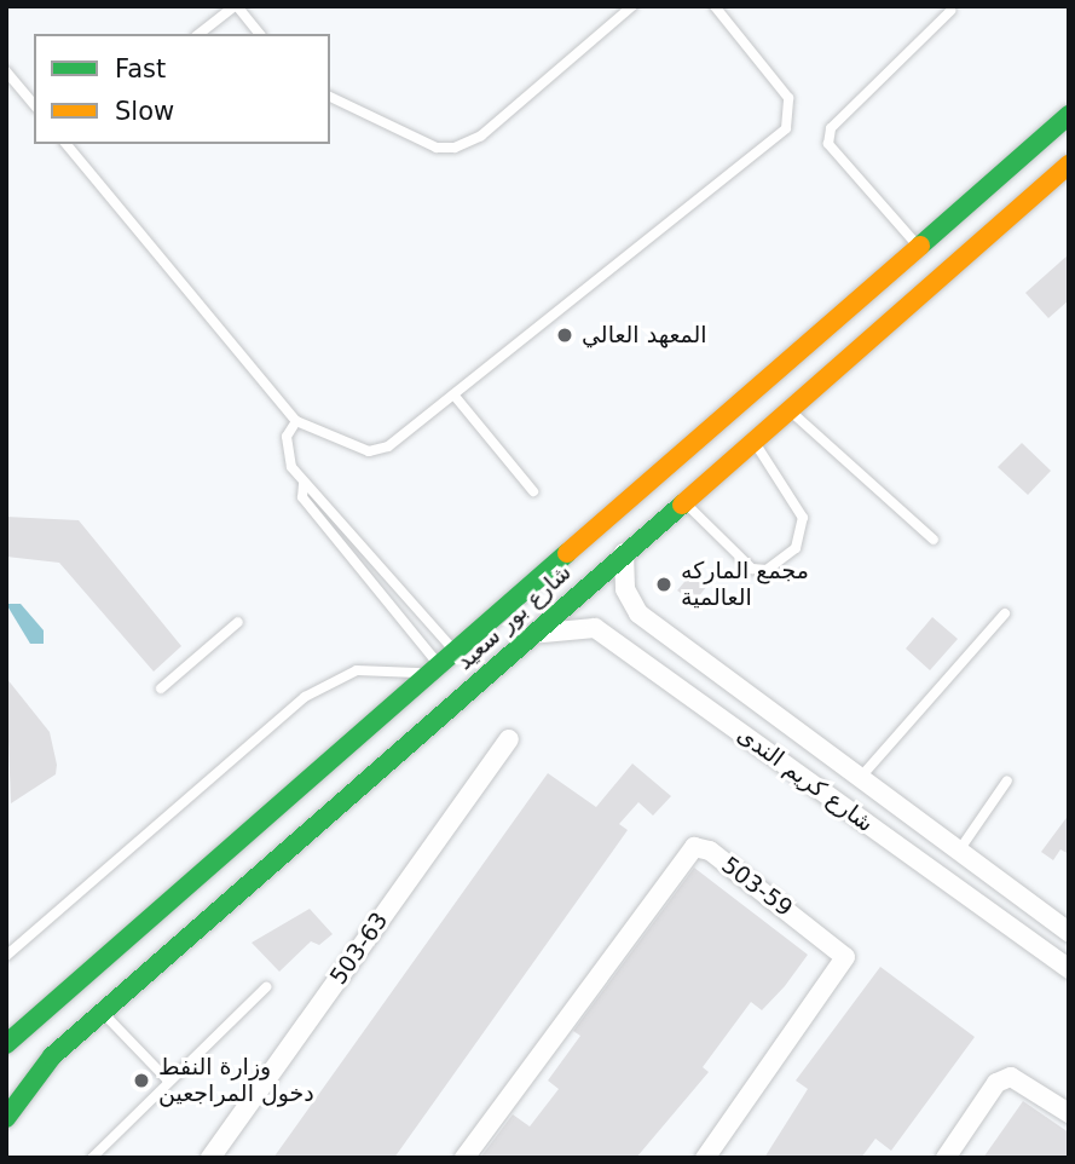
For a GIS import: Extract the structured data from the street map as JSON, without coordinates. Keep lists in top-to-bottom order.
{
  "streets": {
    "main road": ["شارع بور سعيد"],
    "street": ["شارع كريم الندى", "503-59", "503-63"]
  },
  "crossings": [
    ["شارع بور سعيد", "شارع كريم الندى"]
  ],
  "places": ["المعهد العالي", "مجمع الماركه العالمية", "وزارة النفط دخول المراجعين"],
  "legend": ["Fast", "Slow"]
}
